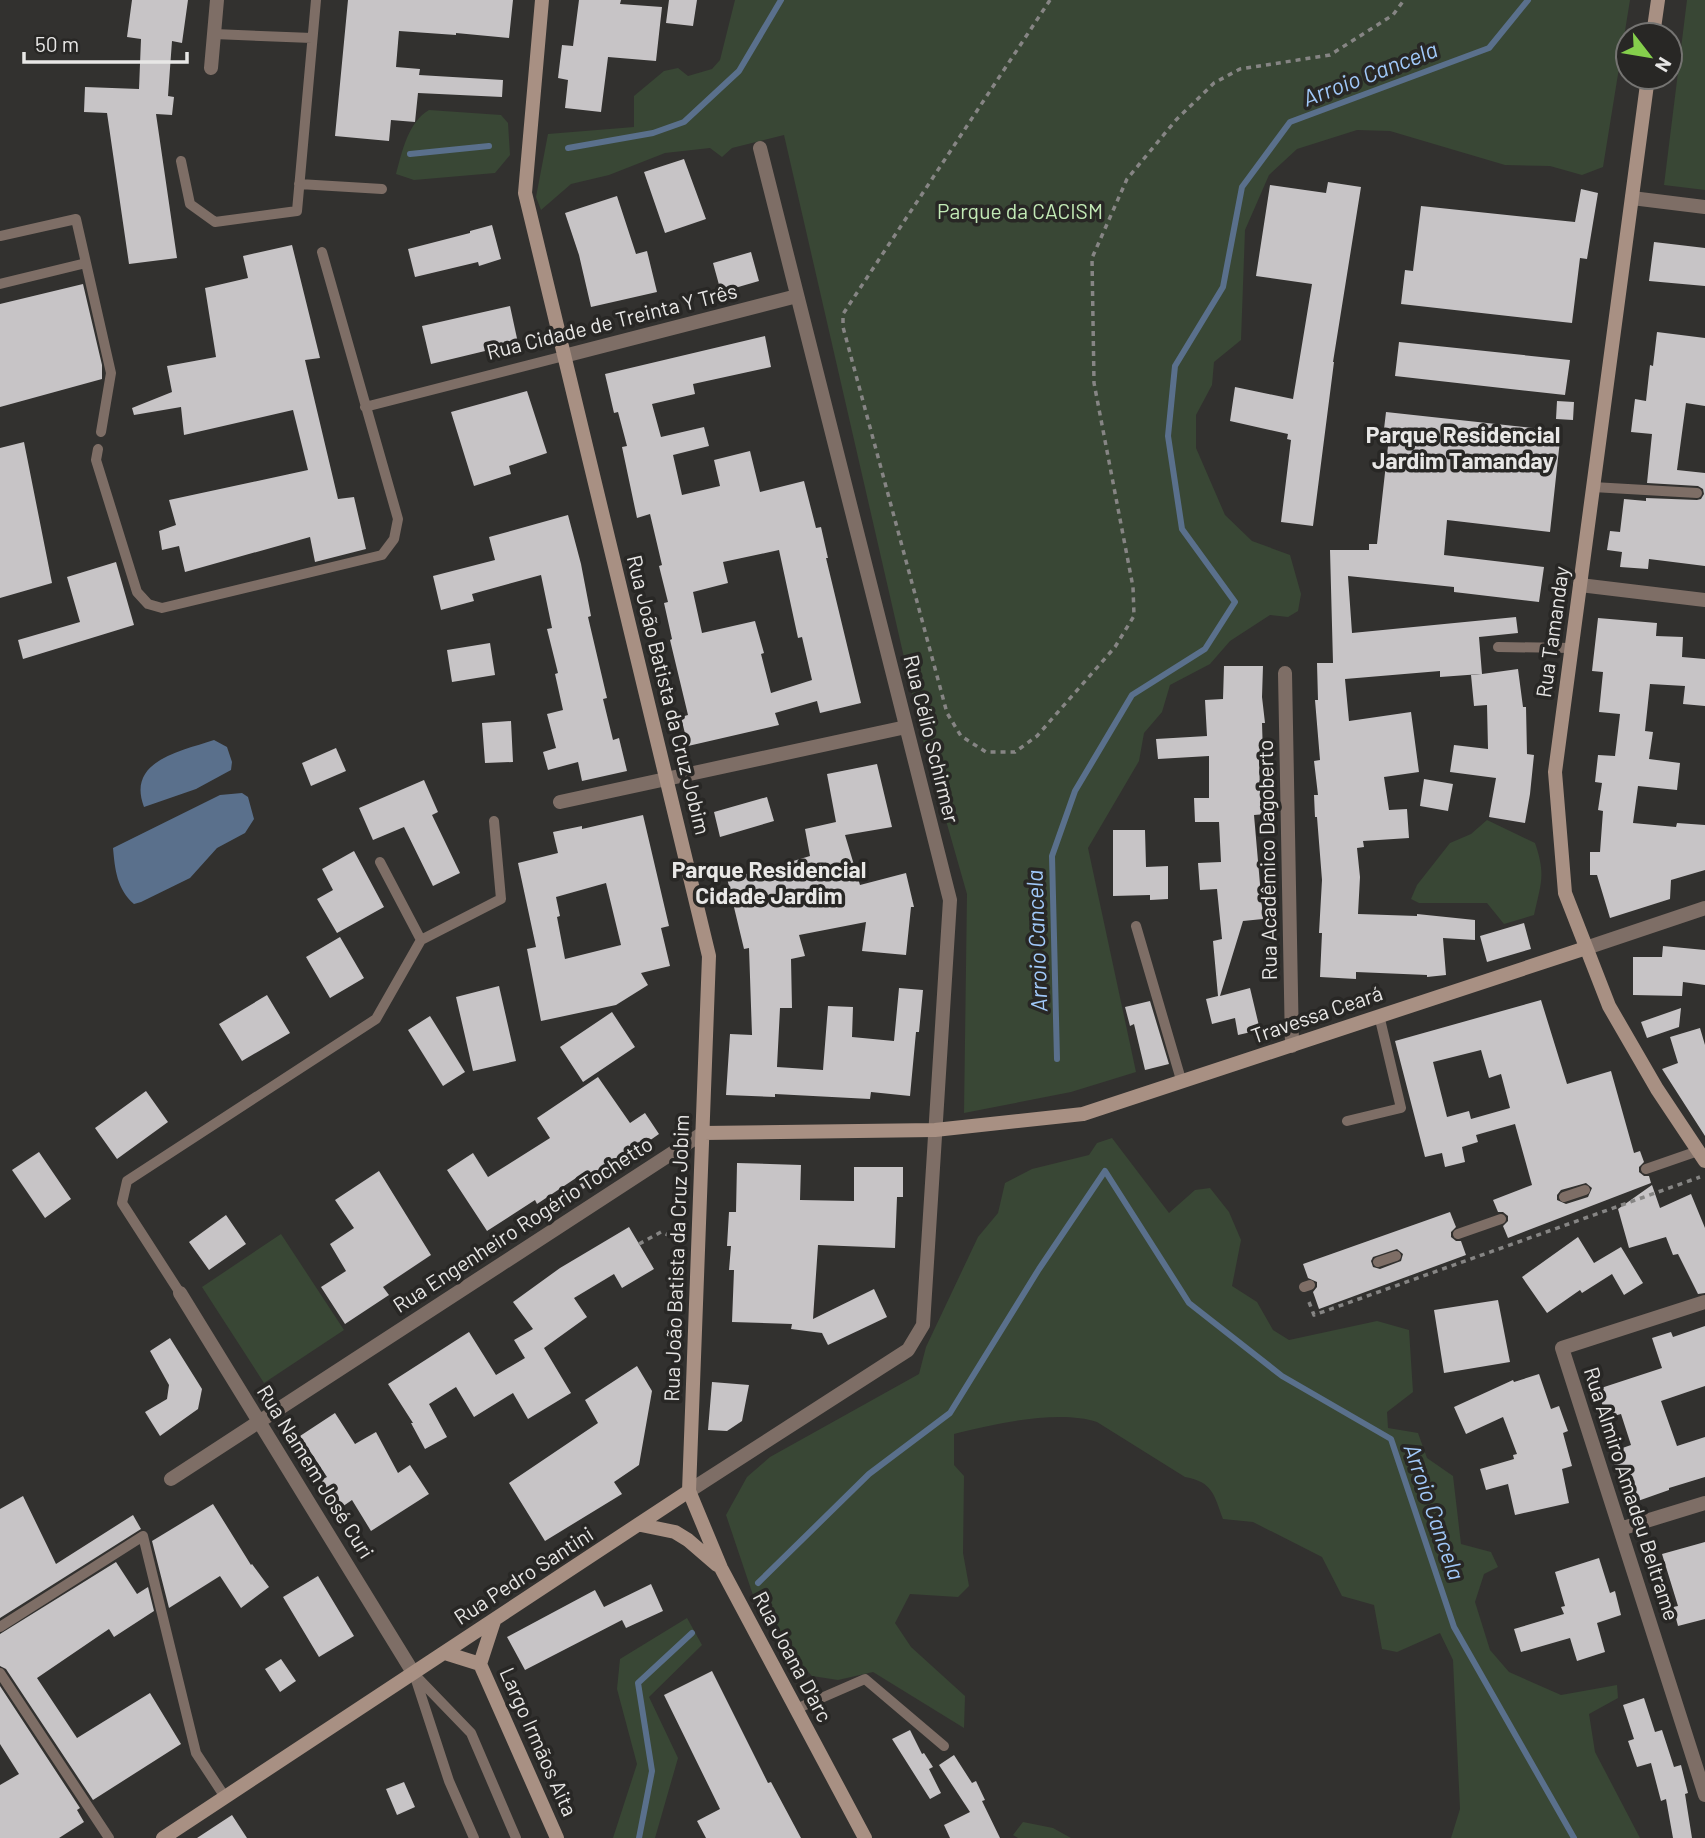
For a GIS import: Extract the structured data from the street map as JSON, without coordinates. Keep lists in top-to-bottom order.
{
  "streets": {
    "street": [
      "Rua Cidade de Treinta Y Três",
      "Rua Tamanday",
      "Rua João Batista da Cruz Jobim",
      "Rua Célio Schirmer",
      "Rua Acadêmico Dagoberto",
      "Travessa Ceará",
      "Rua Engenheiro Rogério Tochetto",
      "Rua Namem José Curi",
      "Rua Almiro Amadeu Beltrame",
      "Rua Pedro Santini",
      "Rua Joana D'arc",
      "Largo Irmãos Aita"
    ]
  },
  "crossings": [
    ["Rua Cidade de Treinta Y Três", "Rua João Batista da Cruz Jobim"],
    ["Rua Cidade de Treinta Y Três", "Rua Célio Schirmer"],
    ["Rua Tamanday", "Travessa Ceará"],
    ["Rua João Batista da Cruz Jobim", "Rua Engenheiro Rogério Tochetto"],
    ["Rua João Batista da Cruz Jobim", "Rua Pedro Santini"],
    ["Rua João Batista da Cruz Jobim", "Rua Joana D'arc"],
    ["Rua Célio Schirmer", "Travessa Ceará"],
    ["Rua Célio Schirmer", "Rua Pedro Santini"],
    ["Rua Acadêmico Dagoberto", "Travessa Ceará"],
    ["Rua Engenheiro Rogério Tochetto", "Rua Namem José Curi"],
    ["Rua Namem José Curi", "Rua Pedro Santini"],
    ["Rua Pedro Santini", "Rua Joana D'arc"],
    ["Rua Pedro Santini", "Largo Irmãos Aita"]
  ],
  "districts": ["Parque Residencial Jardim Tamanday", "Parque Residencial Cidade Jardim"],
  "water": ["Arroio Cancela"],
  "parks": ["Parque da CACISM"],
  "scale_bar": "50 m",
  "north": "bottom right"
}
